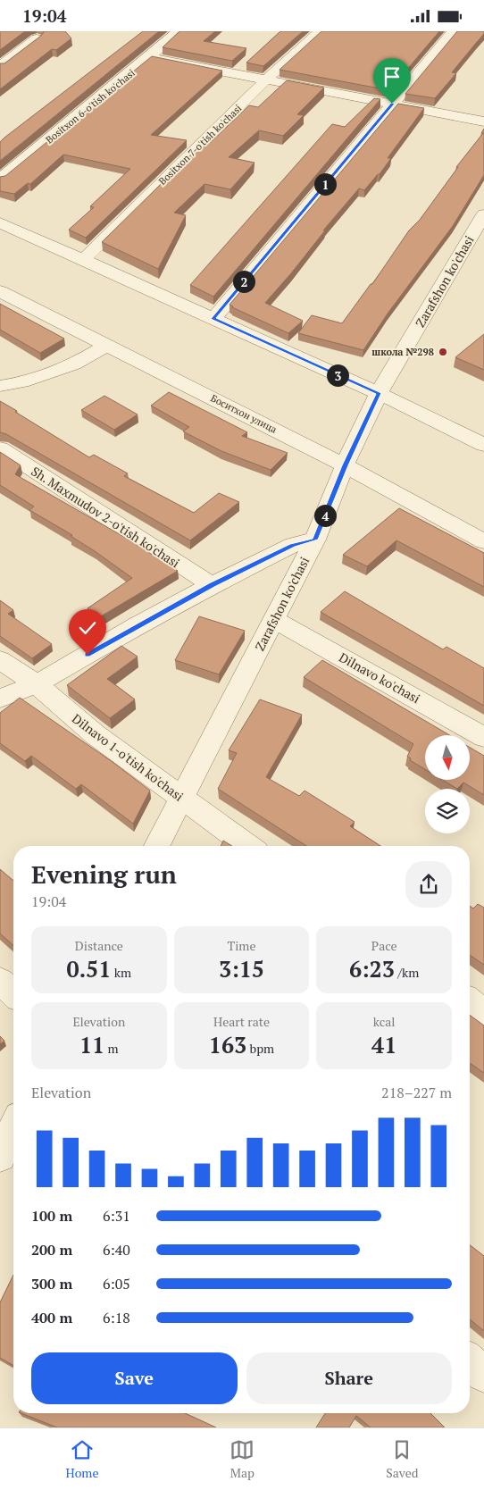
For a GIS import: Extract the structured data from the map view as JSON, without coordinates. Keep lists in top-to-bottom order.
{
  "streets": {
    "street": [
      "Bositxon 6-o'tish ko'chasi",
      "Bositxon 7-o'tish ko'chasi",
      "Zarafshon ko'chasi",
      "Боситхон улица",
      "Sh. Maxmudov 2-o'tish ko'chasi",
      "Dilnavo ko'chasi",
      "Dilnavo 1-o'tish ko'chasi"
    ]
  },
  "crossings": [
    ["Zarafshon ko'chasi", "Боситхон улица"],
    ["Zarafshon ko'chasi", "Dilnavo ko'chasi"],
    ["Zarafshon ko'chasi", "Dilnavo 1-o'tish ko'chasi"]
  ],
  "places": ["школа №298"],
  "north": "bottom",
  "page": {
    "status": "19:04",
    "pins": [
      "1",
      "2",
      "3",
      "4"
    ],
    "heading": ["Evening run", "19:04"],
    "stats": [
      ["Distance", "0.51 km"],
      ["Time", "3:15"],
      ["Pace", "6:23 /km"],
      ["Elevation", "11 m"],
      ["Heart rate", "163 bpm"],
      ["kcal", "41"]
    ],
    "chart": ["Elevation", "218–227 m"],
    "list": [
      {
        "name": "100 m",
        "note": "6:31"
      },
      {
        "name": "200 m",
        "note": "6:40"
      },
      {
        "name": "300 m",
        "note": "6:05"
      },
      {
        "name": "400 m",
        "note": "6:18"
      }
    ],
    "buttons": ["Save", "Share"],
    "tabs": ["Home", "Map", "Saved"]
  }
}
